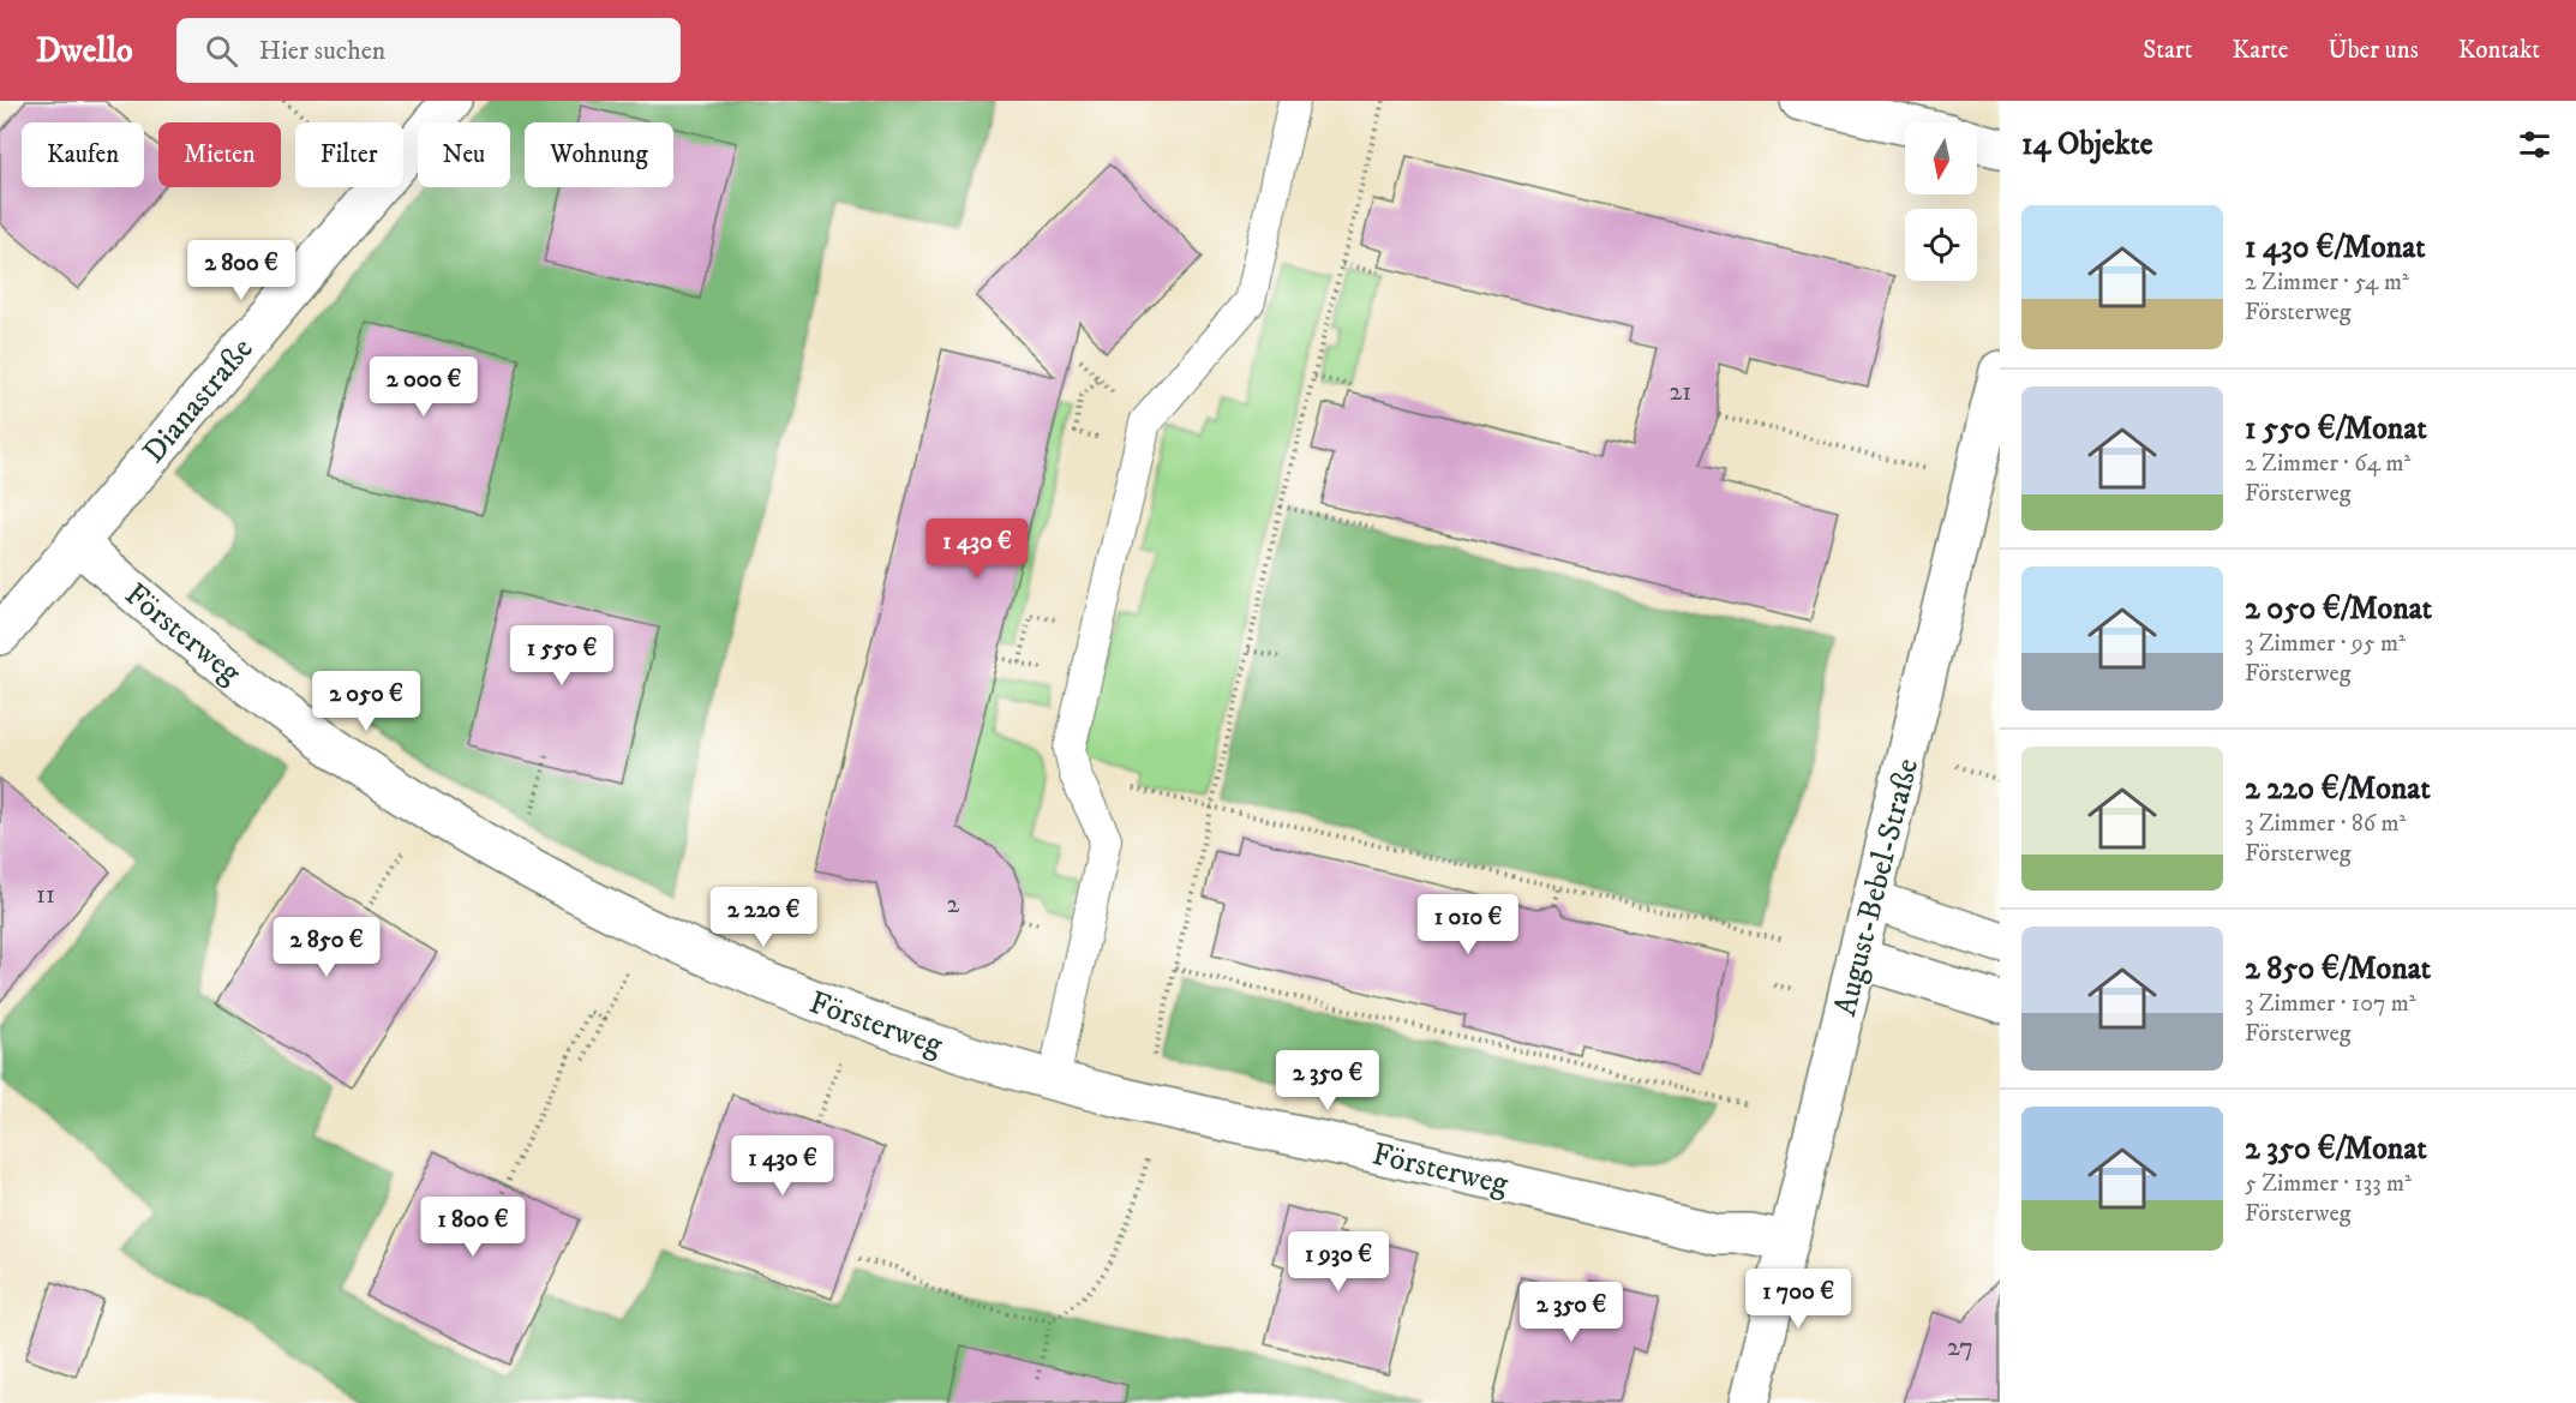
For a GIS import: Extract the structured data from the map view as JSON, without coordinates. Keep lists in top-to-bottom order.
{
  "streets": {
    "street": ["Dianastraße", "Försterweg", "August-Bebel-Straße"]
  },
  "crossings": [
    ["Dianastraße", "Försterweg"],
    ["Försterweg", "August-Bebel-Straße"]
  ],
  "house_numbers": [
    "21",
    "11",
    "2",
    "27"
  ],
  "north": "bottom",
  "page": {
    "header": "Dwello",
    "search": "Hier suchen",
    "nav": [
      "Start",
      "Karte",
      "Über uns",
      "Kontakt"
    ],
    "heading": "14 Objekte",
    "chip": [
      "Kaufen",
      "Mieten",
      "Filter",
      "Neu",
      "Wohnung"
    ],
    "list": [
      {
        "name": "1 430 €/Monat",
        "note": "2 Zimmer · 54 m² · Försterweg"
      },
      {
        "name": "1 550 €/Monat",
        "note": "2 Zimmer · 64 m² · Försterweg"
      },
      {
        "name": "2 050 €/Monat",
        "note": "3 Zimmer · 95 m² · Försterweg"
      },
      {
        "name": "2 220 €/Monat",
        "note": "3 Zimmer · 86 m² · Försterweg"
      },
      {
        "name": "2 850 €/Monat",
        "note": "3 Zimmer · 107 m² · Försterweg"
      },
      {
        "name": "2 350 €/Monat",
        "note": "5 Zimmer · 133 m² · Försterweg"
      }
    ],
    "price": [
      "2 800 €",
      "2 000 €",
      "1 430 €",
      "1 550 €",
      "2 050 €",
      "2 220 €",
      "1 010 €",
      "2 850 €",
      "2 350 €",
      "1 430 €",
      "1 800 €",
      "1 930 €",
      "1 700 €",
      "2 350 €"
    ]
  }
}
